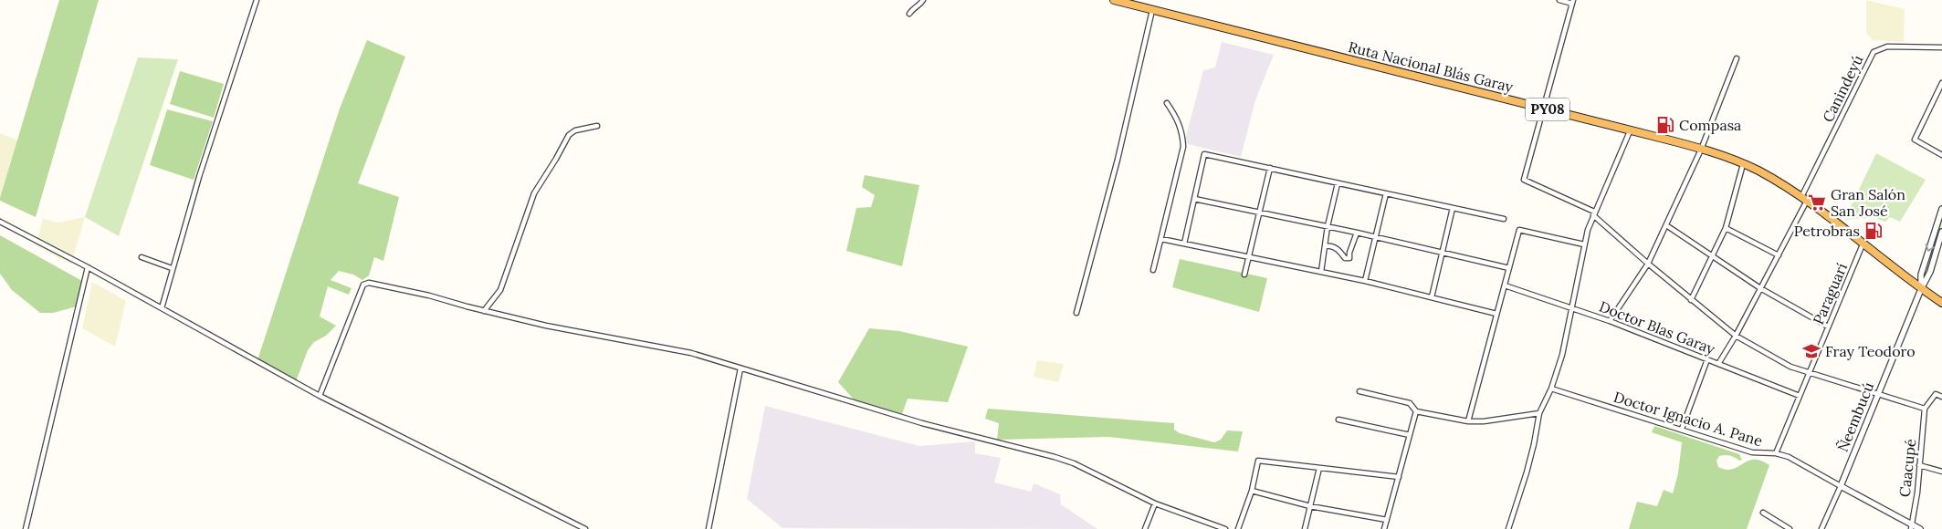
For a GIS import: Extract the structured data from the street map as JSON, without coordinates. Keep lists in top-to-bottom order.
{
  "streets": {
    "highway": ["Ruta Nacional Blás Garay", "PY08"],
    "street": [
      "Canindeyú",
      "Paraguarí",
      "Doctor Blas Garay",
      "Ñeembucú",
      "Doctor Ignacio A. Pane",
      "Caacupé"
    ]
  },
  "crossings": [
    ["Ruta Nacional Blás Garay", "Canindeyú"],
    ["Ruta Nacional Blás Garay", "Paraguarí"],
    ["Ruta Nacional Blás Garay", "Ñeembucú"],
    ["Canindeyú", "Doctor Blas Garay"],
    ["Paraguarí", "Doctor Blas Garay"],
    ["Paraguarí", "Doctor Ignacio A. Pane"],
    ["Ñeembucú", "Doctor Ignacio A. Pane"]
  ],
  "places": {
    "fuel station": ["Compasa", "Petrobras"],
    "supermarket": ["Gran Salón San José"],
    "school or university": ["Fray Teodoro"]
  }
}
